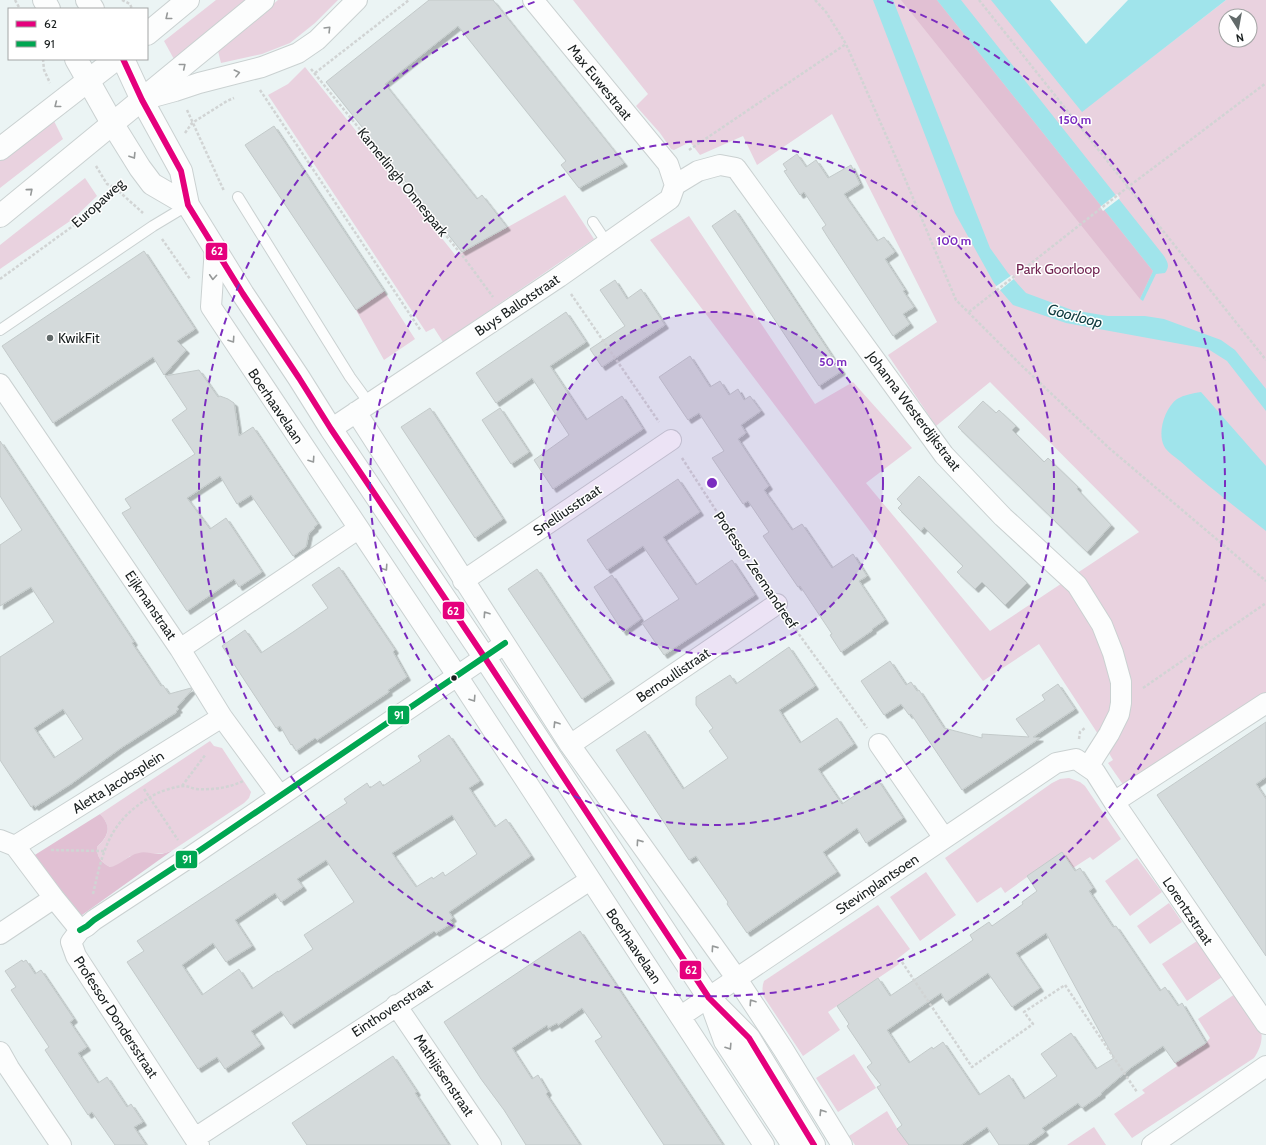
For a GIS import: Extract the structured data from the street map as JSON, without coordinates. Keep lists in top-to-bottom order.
{
  "streets": {
    "street": [
      "Max Euwestraat",
      "Buys Ballotstraat",
      "Boerhaavelaan",
      "Johanna Westerdijkstraat",
      "Snelliusstraat",
      "Eijkmanstraat",
      "Bernoullistraat",
      "Aletta Jacobsplein",
      "Stevinplantsoen",
      "Lorentzstraat",
      "Einthovenstraat",
      "Professor Dondersstraat",
      "Mathijssenstraat"
    ],
    "path": ["Kamerlingh Onnespark", "Europaweg", "Professor Zeemandreef"]
  },
  "crossings": [
    ["Kamerlingh Onnespark", "Buys Ballotstraat"],
    ["Buys Ballotstraat", "Johanna Westerdijkstraat"],
    ["Buys Ballotstraat", "Professor Zeemandreef"],
    ["Boerhaavelaan", "Eijkmanstraat"],
    ["Boerhaavelaan", "Stevinplantsoen"],
    ["Boerhaavelaan", "Einthovenstraat"],
    ["Johanna Westerdijkstraat", "Stevinplantsoen"],
    ["Johanna Westerdijkstraat", "Lorentzstraat"],
    ["Snelliusstraat", "Professor Zeemandreef"],
    ["Professor Zeemandreef", "Bernoullistraat"],
    ["Stevinplantsoen", "Lorentzstraat"],
    ["Einthovenstraat", "Professor Dondersstraat"],
    ["Einthovenstraat", "Mathijssenstraat"]
  ],
  "water": ["Goorloop"],
  "parks": ["Park Goorloop"],
  "places": ["KwikFit"],
  "lines": ["transit line 62", "transit line 91"],
  "legend": ["62", "91"],
  "north": "bottom",
  "rings": ["150 m", "100 m", "50 m"]
}
